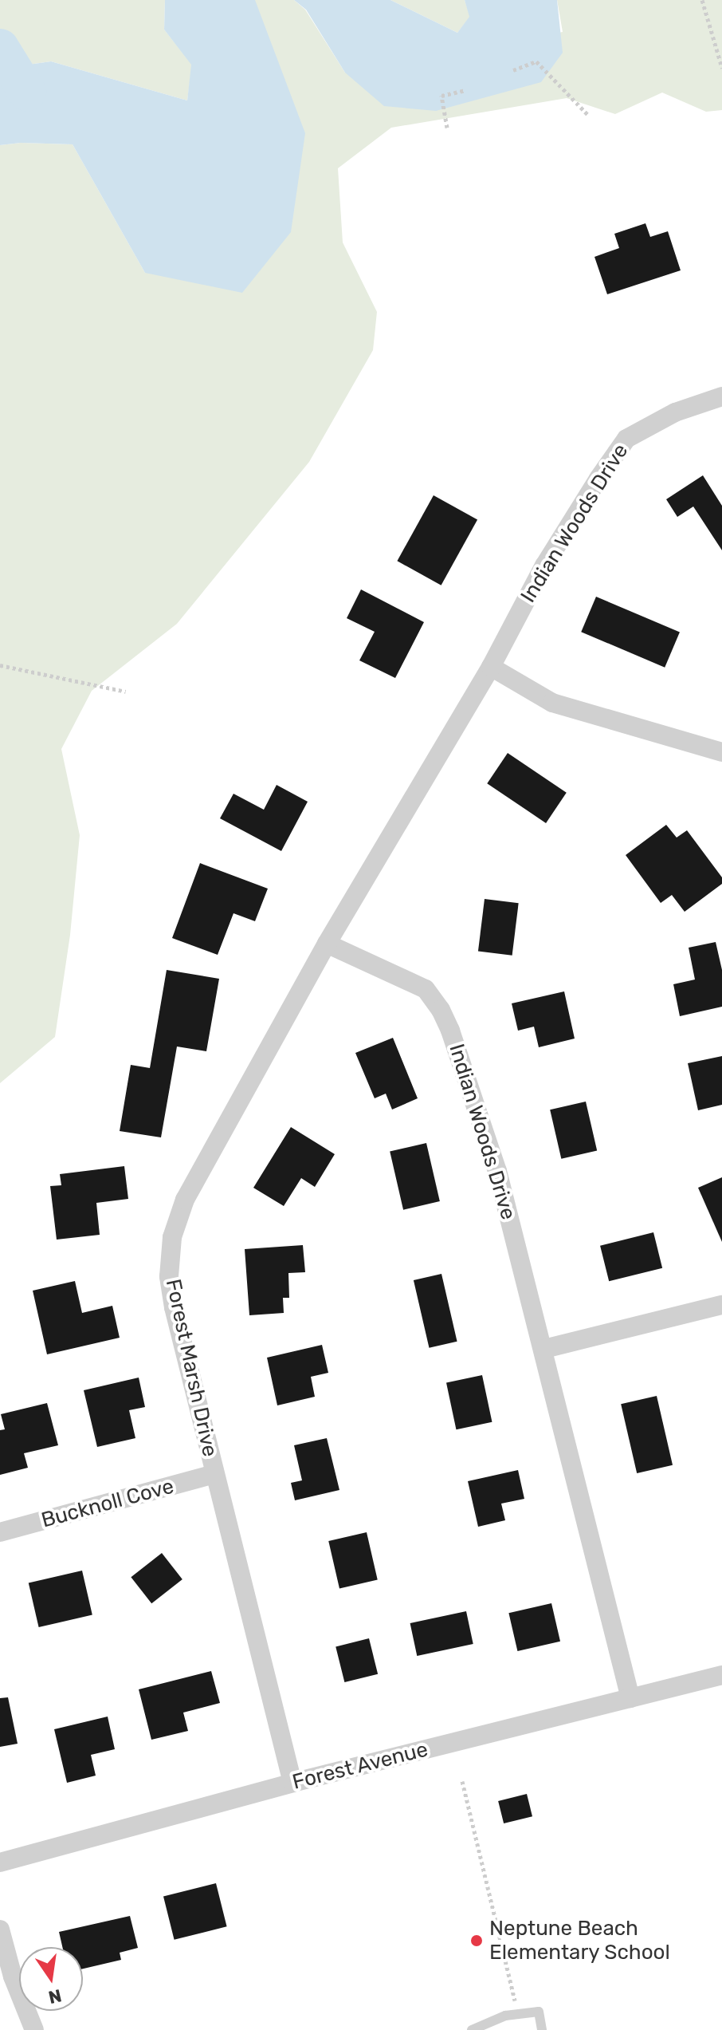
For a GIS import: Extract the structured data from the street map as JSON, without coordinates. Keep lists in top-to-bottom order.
{
  "streets": {
    "street": [
      "Indian Woods Drive",
      "Forest Marsh Drive",
      "Bucknoll Cove",
      "Forest Avenue"
    ]
  },
  "crossings": [
    ["Indian Woods Drive", "Forest Marsh Drive"],
    ["Indian Woods Drive", "Forest Avenue"],
    ["Forest Marsh Drive", "Bucknoll Cove"],
    ["Forest Marsh Drive", "Forest Avenue"]
  ],
  "places": ["Neptune Beach Elementary School"],
  "north": "bottom"
}
